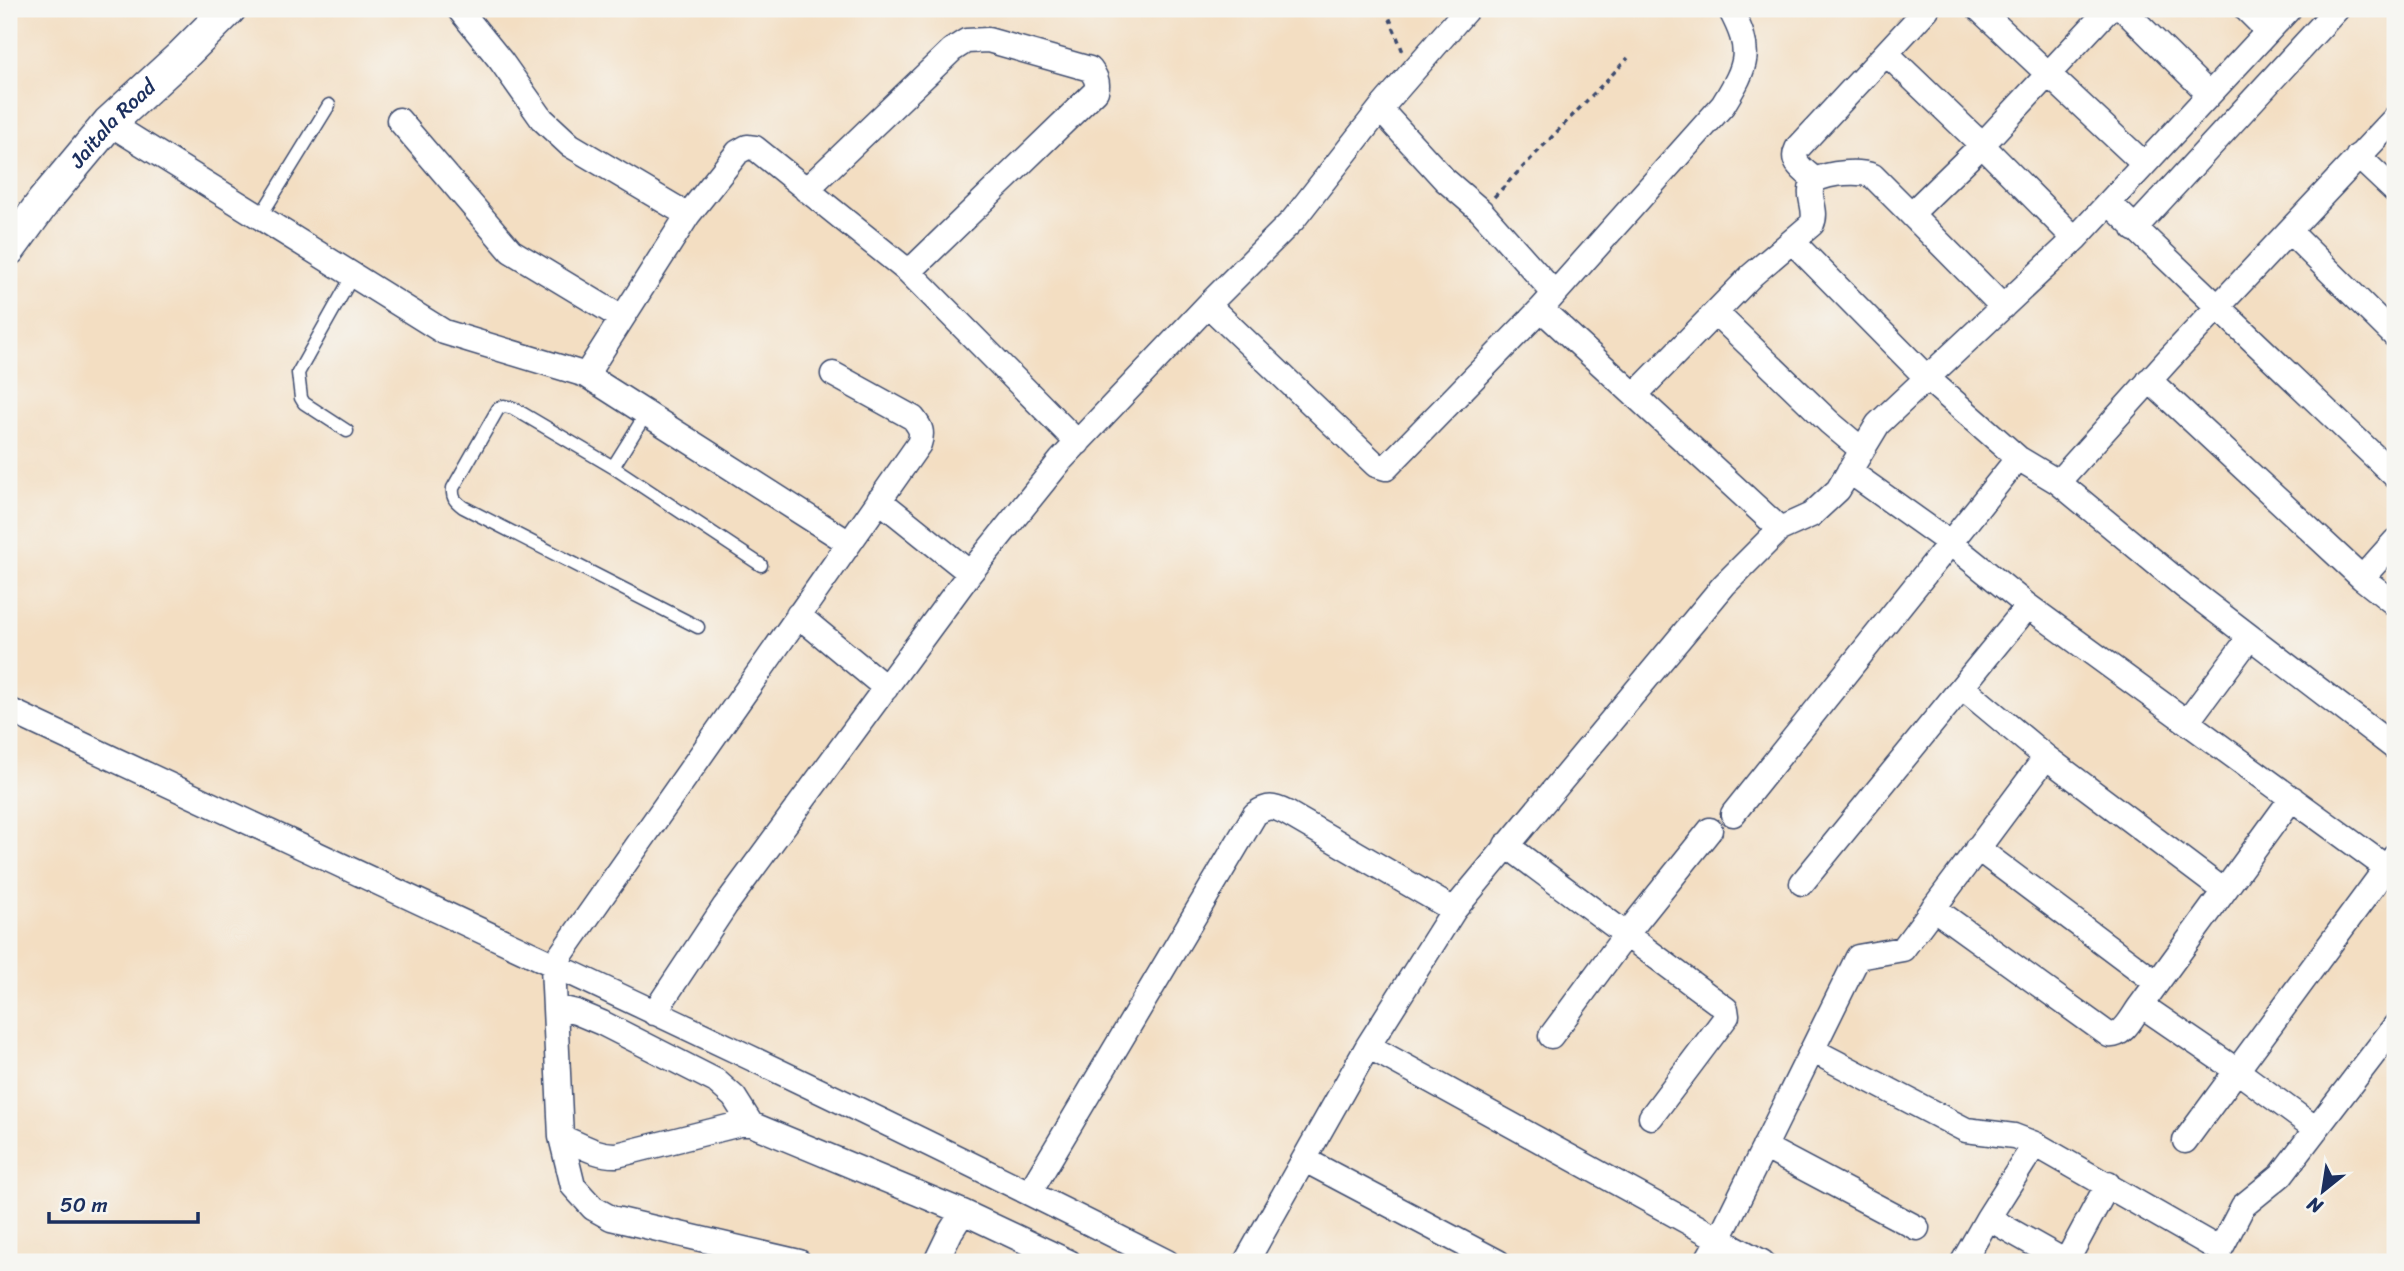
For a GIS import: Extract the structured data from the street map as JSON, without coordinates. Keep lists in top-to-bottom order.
{
  "streets": {
    "street": ["Jaitala Road"]
  },
  "scale_bar": "50 m",
  "north": "bottom left"
}
